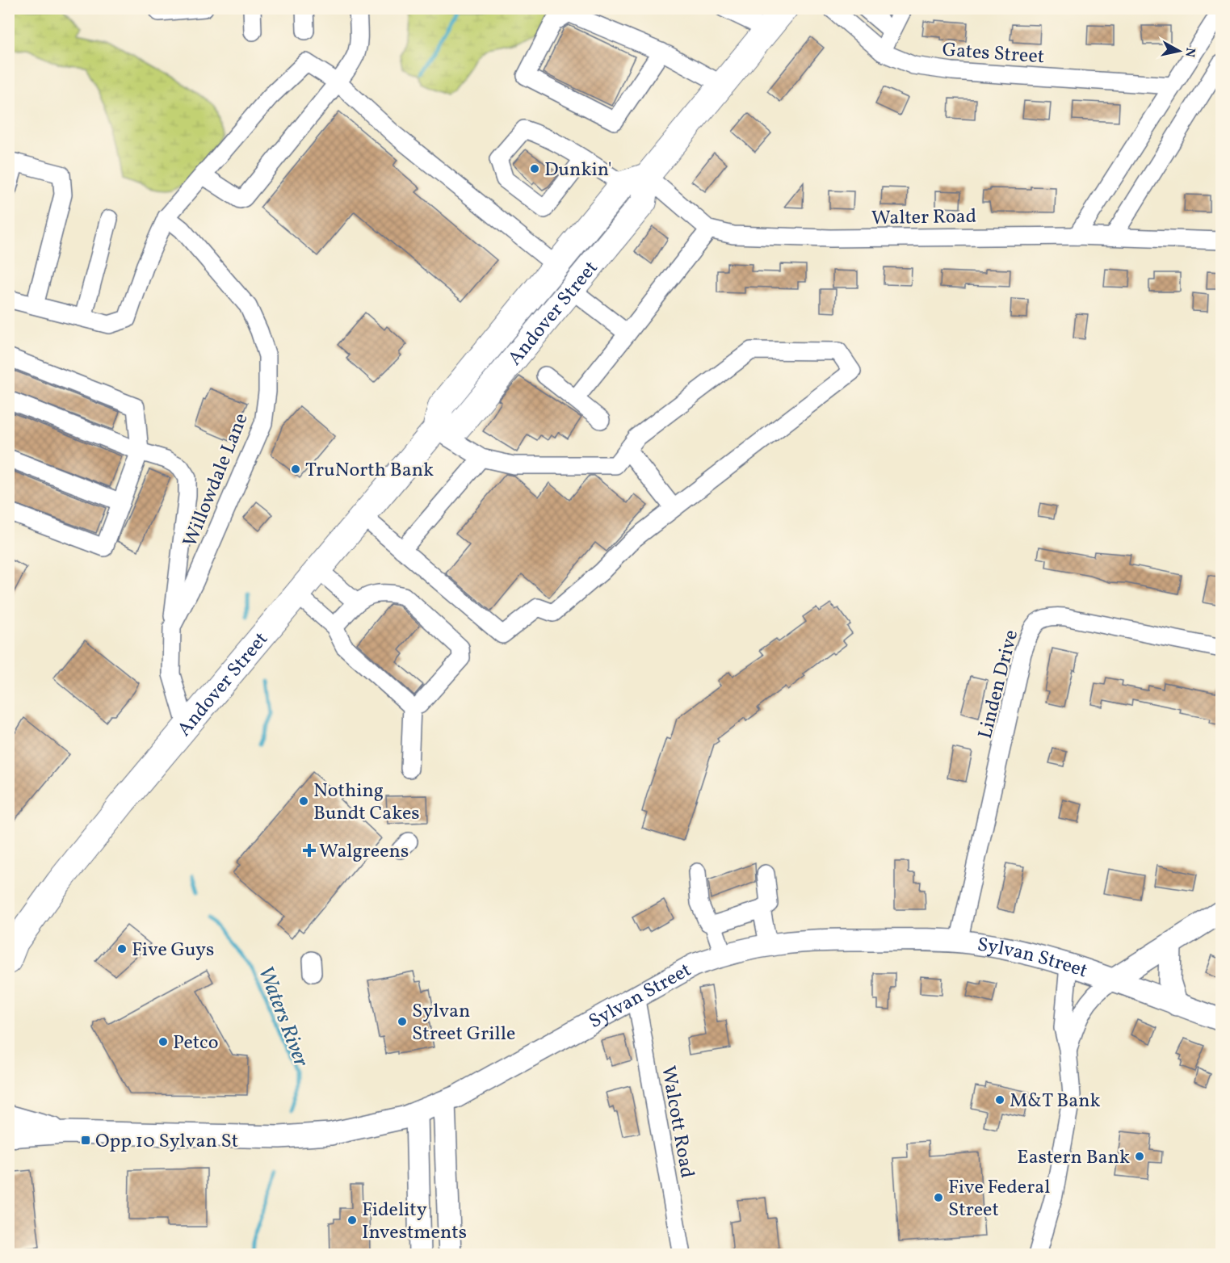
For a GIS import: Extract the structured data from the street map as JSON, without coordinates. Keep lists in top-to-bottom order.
{
  "streets": {
    "highway": ["Andover Street"],
    "main road": ["Sylvan Street"],
    "street": [
      "Gates Street",
      "Walter Road",
      "Willowdale Lane",
      "Linden Drive",
      "Walcott Road"
    ]
  },
  "crossings": [
    ["Walter Road", "Andover Street"],
    ["Andover Street", "Willowdale Lane"],
    ["Linden Drive", "Sylvan Street"],
    ["Sylvan Street", "Walcott Road"]
  ],
  "water": ["Waters River"],
  "places": {
    "other": [
      "Dunkin'",
      "TruNorth Bank",
      "Nothing Bundt Cakes",
      "Five Guys",
      "Sylvan Street Grille",
      "Petco",
      "M&T Bank",
      "Eastern Bank",
      "Five Federal Street",
      "Fidelity Investments"
    ],
    "health": ["Walgreens"],
    "transit": ["Opp 10 Sylvan St"]
  },
  "north": "right"
}
